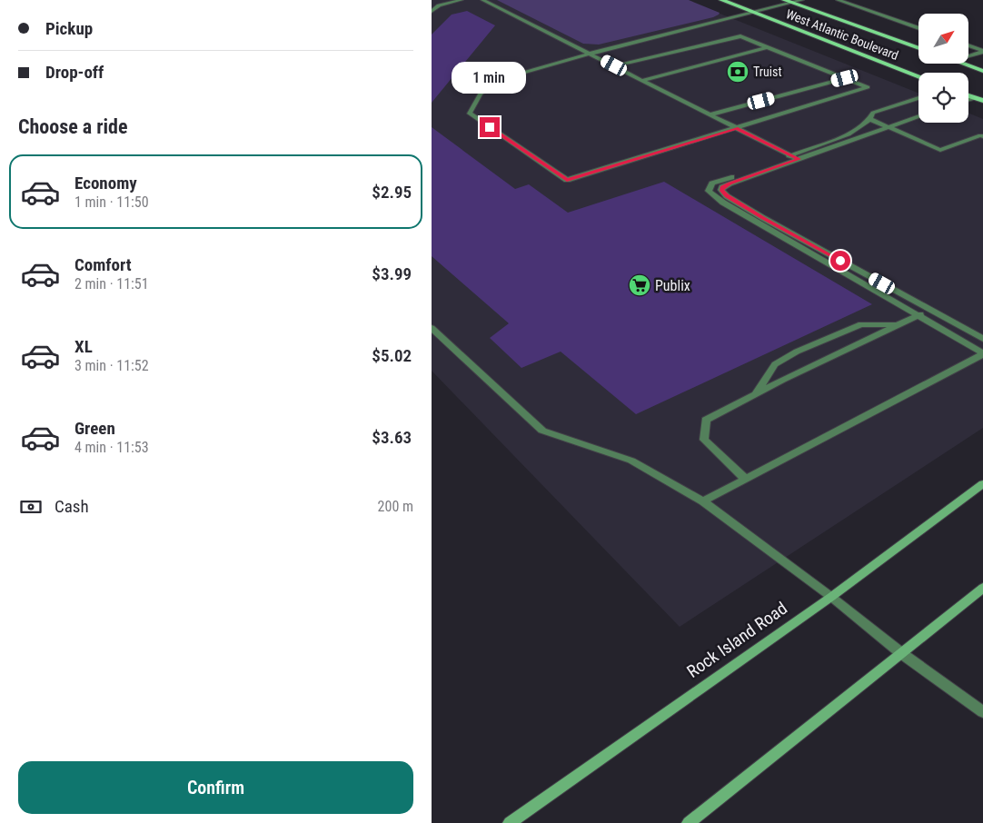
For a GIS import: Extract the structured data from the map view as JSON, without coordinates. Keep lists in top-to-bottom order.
{
  "streets": {
    "main road": ["West Atlantic Boulevard", "Rock Island Road"]
  },
  "places": {
    "bank": ["Truist"],
    "supermarket": ["Publix"]
  },
  "north": "top right",
  "page": {
    "banner": ["Pickup", "Drop-off"],
    "bubble": "1 min",
    "heading": "Choose a ride",
    "list": [
      {
        "name": "Economy",
        "note": "1 min · 11:50",
        "value": "$2.95"
      },
      {
        "name": "Comfort",
        "note": "2 min · 11:51",
        "value": "$3.99"
      },
      {
        "name": "XL",
        "note": "3 min · 11:52",
        "value": "$5.02"
      },
      {
        "name": "Green",
        "note": "4 min · 11:53",
        "value": "$3.63"
      }
    ],
    "pay": ["Cash", "200 m"],
    "buttons": "Confirm"
  }
}
